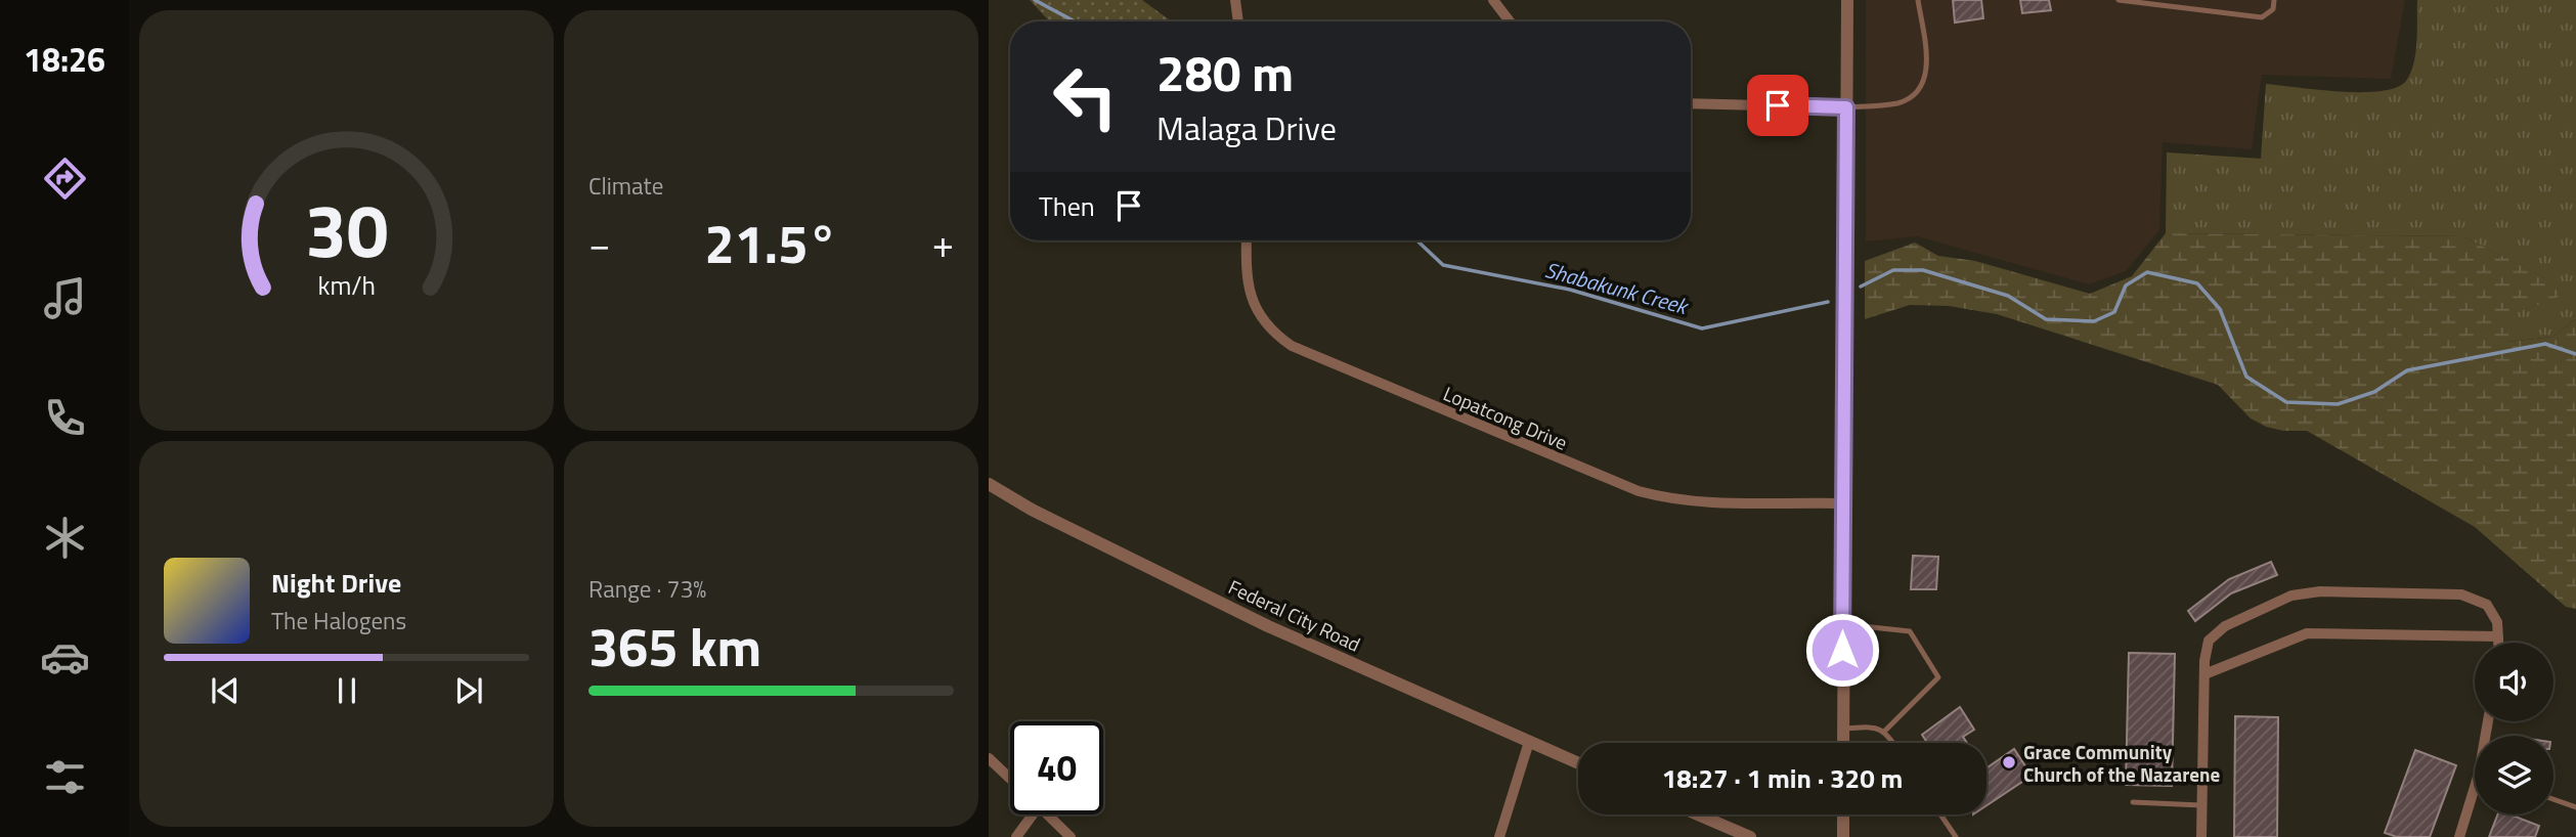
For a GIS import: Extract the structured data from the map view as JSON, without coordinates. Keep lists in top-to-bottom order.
{
  "streets": {
    "street": ["Lopatcong Drive", "Federal City Road"]
  },
  "water": ["Shabakunk Creek"],
  "places": ["Grace Community Church of the Nazarene"],
  "page": {
    "tabs": "18:26",
    "tile": [
      "Climate",
      ["Range · 73%", "365 km"]
    ],
    "turn": ["280 m", "Malaga Drive"],
    "then": "Then",
    "heat": ["−", "21.5°", "+"],
    "song": ["Night Drive", "The Halogens"],
    "limit": "40",
    "trip": "18:27 · 1 min · 320 m",
    "gauge": ["30", "km/h"]
  }
}
